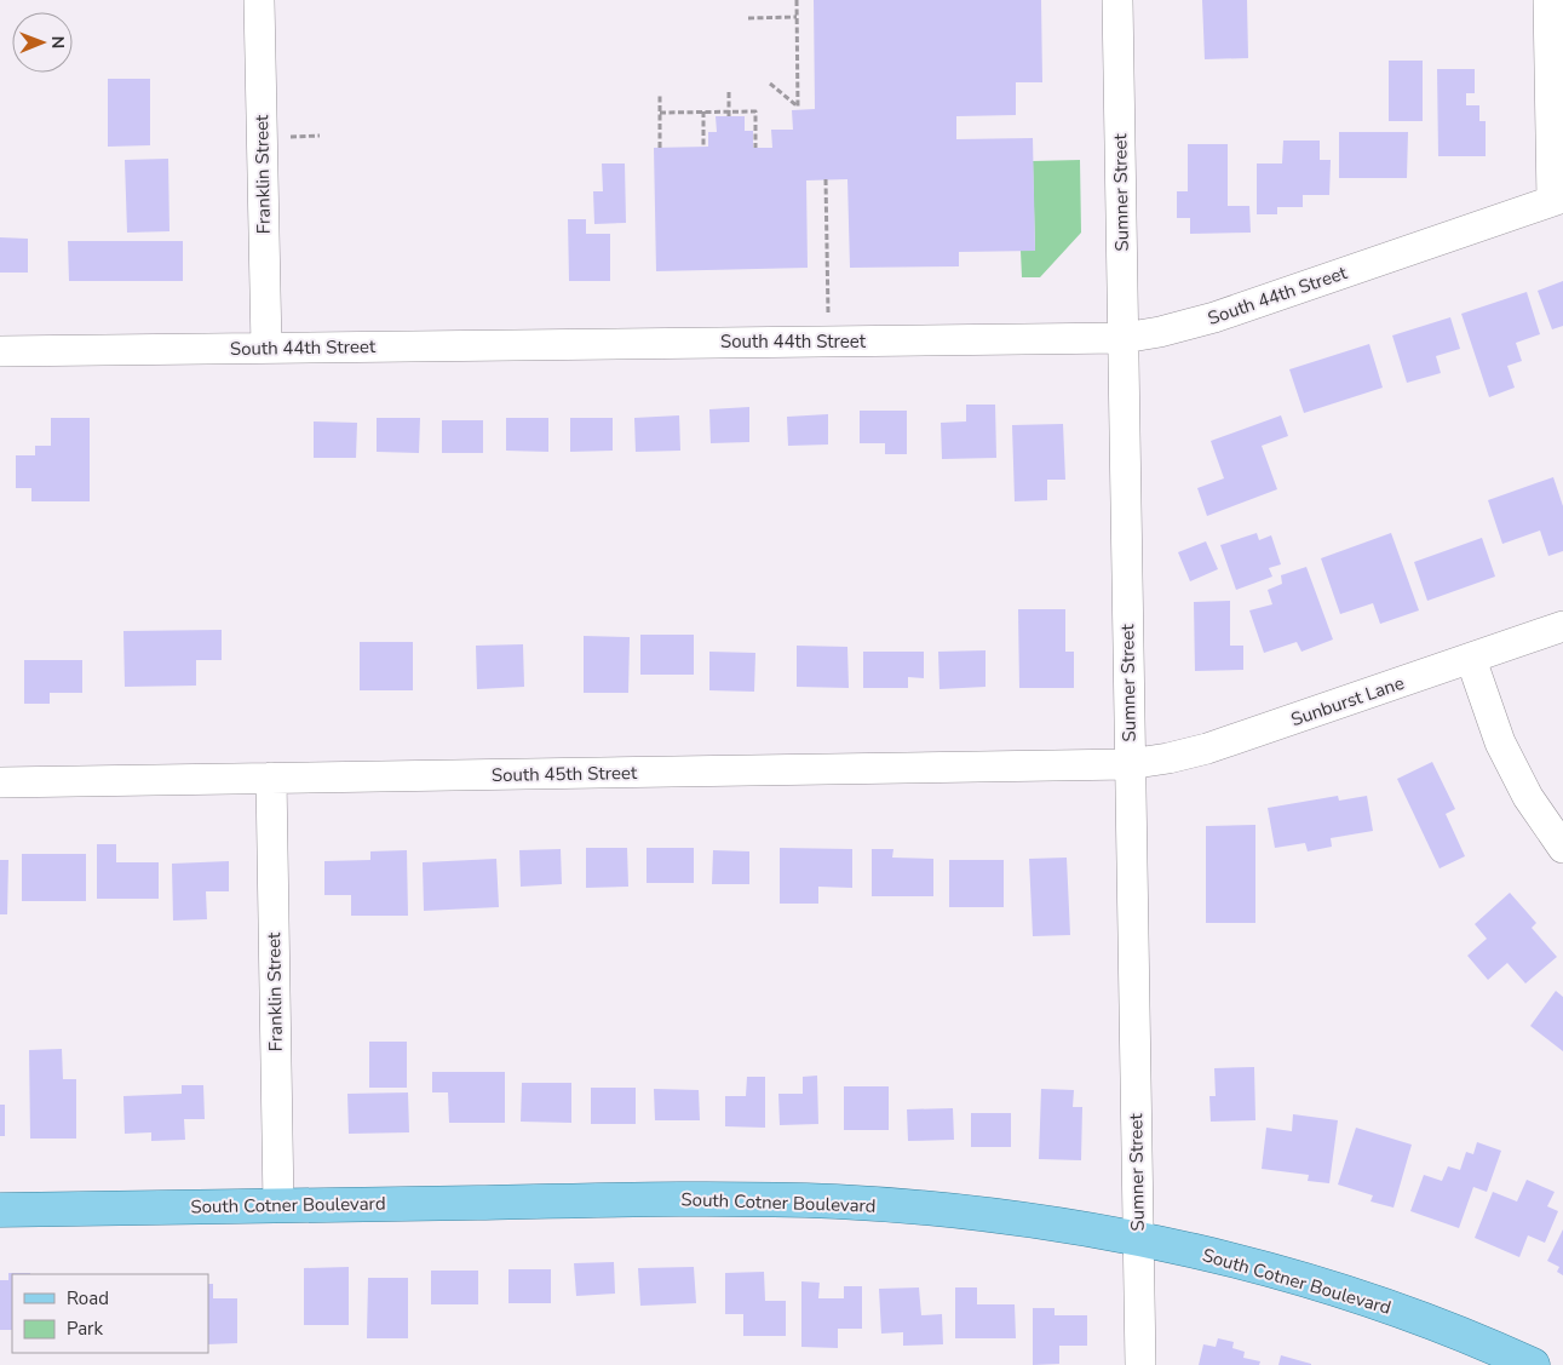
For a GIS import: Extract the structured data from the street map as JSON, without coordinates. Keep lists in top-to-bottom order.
{
  "streets": {
    "main road": ["South Cotner Boulevard"],
    "street": [
      "Franklin Street",
      "Sumner Street",
      "South 44th Street",
      "Sunburst Lane",
      "South 45th Street"
    ]
  },
  "crossings": [
    ["Franklin Street", "South 44th Street"],
    ["Franklin Street", "South 45th Street"],
    ["Franklin Street", "South Cotner Boulevard"],
    ["Sumner Street", "South 44th Street"],
    ["Sumner Street", "Sunburst Lane"],
    ["Sumner Street", "South 45th Street"],
    ["Sumner Street", "South Cotner Boulevard"],
    ["Sunburst Lane", "South 45th Street"]
  ],
  "legend": ["Road", "Park"],
  "north": "right"
}
